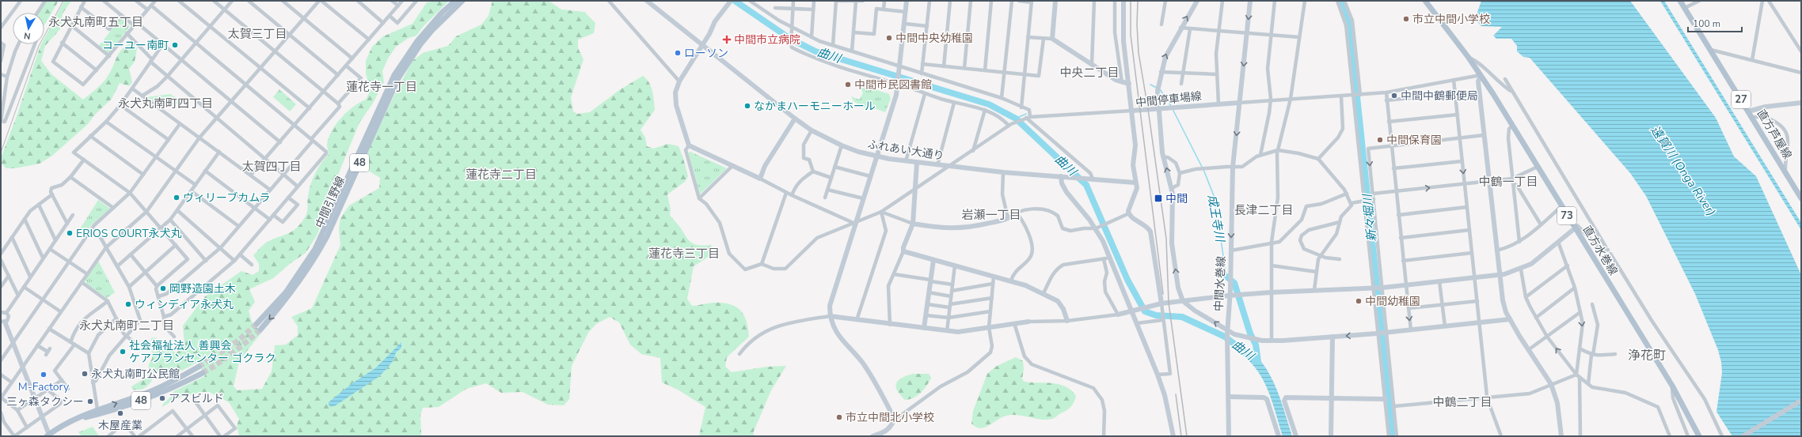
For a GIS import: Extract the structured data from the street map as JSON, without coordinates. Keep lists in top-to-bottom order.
{
  "streets": {
    "main road": [
      "27",
      "直方芦屋線",
      "48",
      "中間引野線",
      "73",
      "直方水巻線"
    ],
    "street": ["中間停車場線", "ふれあい大通り", "中間水巻線"]
  },
  "crossings": [
    ["中間停車場線", "ふれあい大通り"],
    ["中間停車場線", "中間水巻線"]
  ],
  "districts": [
    "永犬丸南町五丁目",
    "太賀三丁目",
    "中央二丁目",
    "蓮花寺一丁目",
    "永犬丸南町四丁目",
    "太賀四丁目",
    "蓮花寺二丁目",
    "中鶴一丁目",
    "長津二丁目",
    "岩瀬一丁目",
    "蓮花寺三丁目",
    "永犬丸南町二丁目",
    "浄花町",
    "中鶴二丁目"
  ],
  "water": [
    "曲川",
    "遠賀川 (Onga River)",
    "成王寺川",
    "新々堀川"
  ],
  "places": {
    "other": [
      "市立中間小学校",
      "中間中央幼稚園",
      "コーユー南町",
      "ローソン",
      "中間市民図書館",
      "中間中鶴郵便局",
      "なかまハーモニーホール",
      "中間保育園",
      "ヴィリーブカムラ",
      "ERIOS COURT永犬丸",
      "岡野造園土木",
      "中間幼稚園",
      "ウィンディア永犬丸",
      "社会福祉法人 善興会 ケアプランセンター ゴクラク",
      "永犬丸南町公民館",
      "M-Factory",
      "アスビルド",
      "三ヶ森タクシー",
      "木屋産業",
      "市立中間北小学校"
    ],
    "health": ["中間市立病院"],
    "transit": ["中間"]
  },
  "scale_bar": "100 m",
  "north": "bottom"
}
